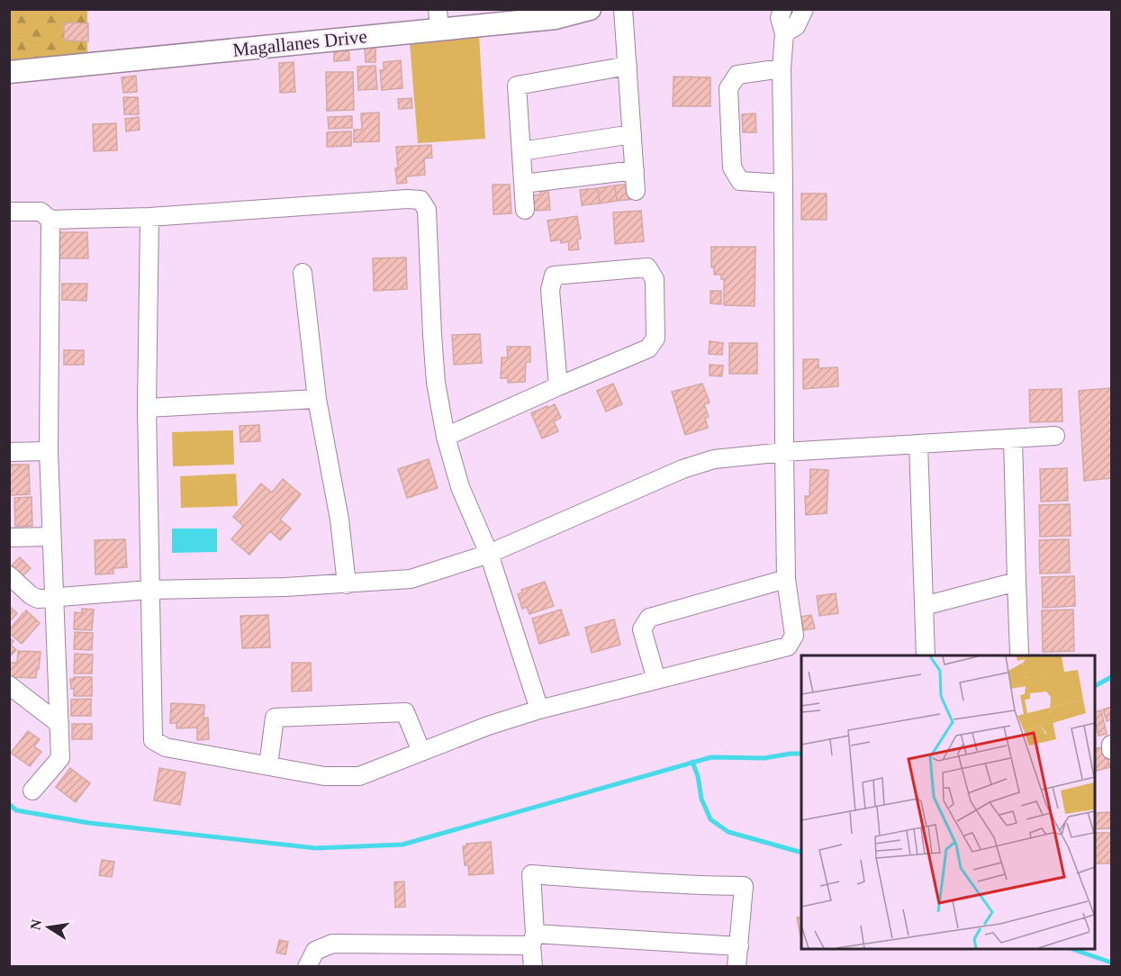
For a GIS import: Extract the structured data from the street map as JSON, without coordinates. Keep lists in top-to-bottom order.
{
  "streets": {
    "street": ["Magallanes Drive"]
  },
  "north": "left"
}
